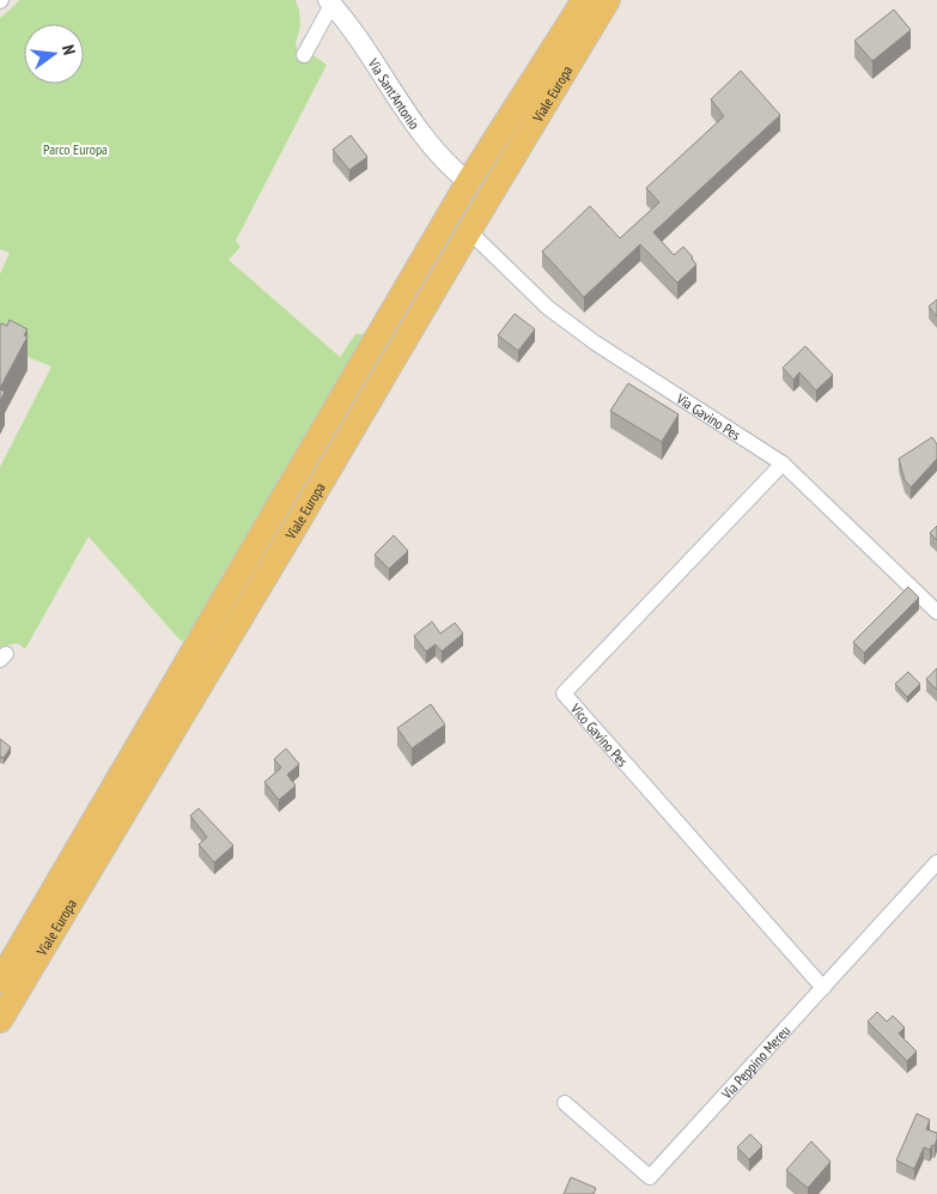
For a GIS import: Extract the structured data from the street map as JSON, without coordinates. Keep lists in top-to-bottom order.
{
  "streets": {
    "main road": ["Viale Europa"],
    "street": [
      "Via Sant'Antonio",
      "Via Gavino Pes",
      "Vico Gavino Pes",
      "Via Peppino Mereu"
    ]
  },
  "crossings": [
    ["Via Sant'Antonio", "Viale Europa"],
    ["Viale Europa", "Via Gavino Pes"],
    ["Via Gavino Pes", "Vico Gavino Pes"],
    ["Vico Gavino Pes", "Via Peppino Mereu"]
  ],
  "parks": ["Parco Europa"],
  "north": "right"
}
